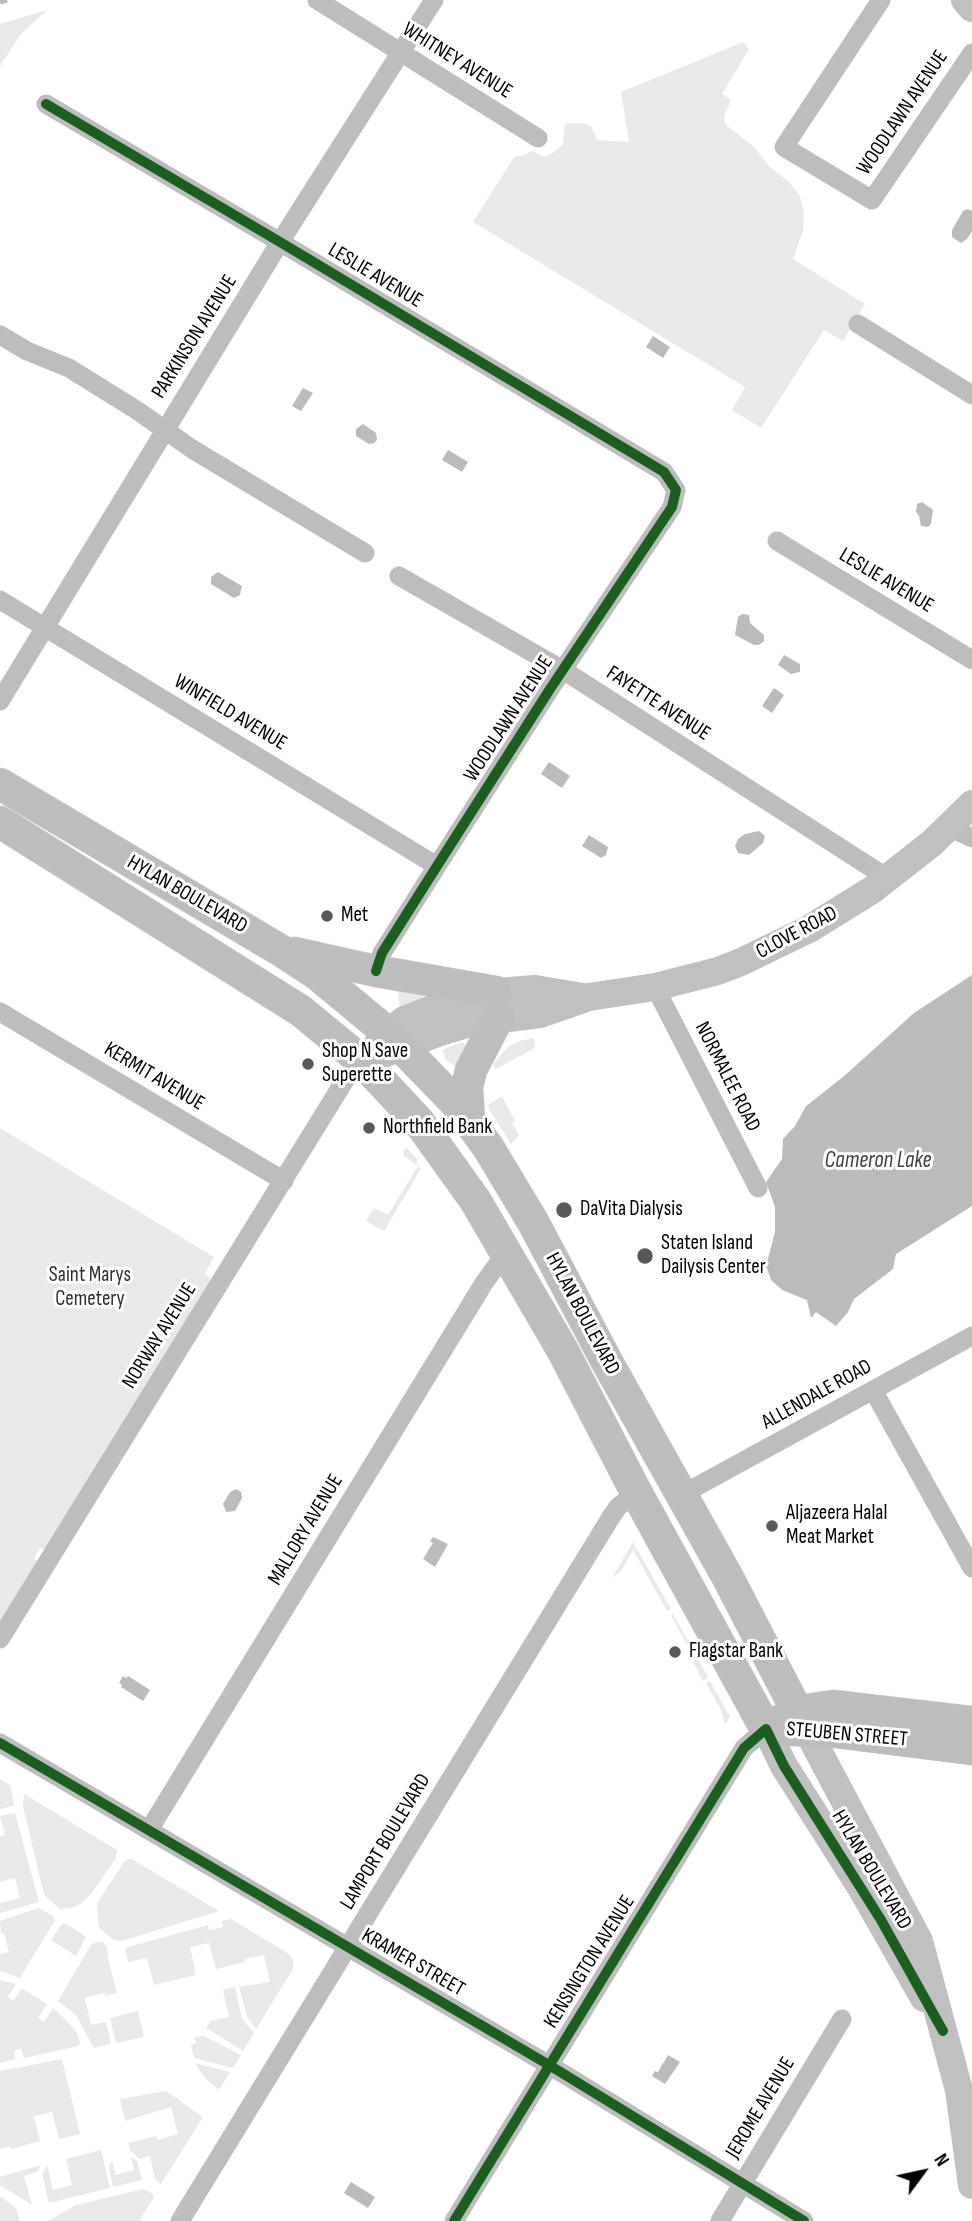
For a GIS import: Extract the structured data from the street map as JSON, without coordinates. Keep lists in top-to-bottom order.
{
  "streets": {
    "main road": ["HYLAN BOULEVARD", "STEUBEN STREET"],
    "street": [
      "WHITNEY AVENUE",
      "WOODLAWN AVENUE",
      "LESLIE AVENUE",
      "PARKINSON AVENUE",
      "FAYETTE AVENUE",
      "WINFIELD AVENUE",
      "CLOVE ROAD",
      "KERMIT AVENUE",
      "NORMALEE ROAD",
      "NORWAY AVENUE",
      "ALLENDALE ROAD",
      "MALLORY AVENUE",
      "LAMPORT BOULEVARD",
      "KENSINGTON AVENUE",
      "KRAMER STREET",
      "JEROME AVENUE"
    ]
  },
  "crossings": [
    ["WHITNEY AVENUE", "PARKINSON AVENUE"],
    ["WOODLAWN AVENUE", "LESLIE AVENUE"],
    ["WOODLAWN AVENUE", "FAYETTE AVENUE"],
    ["WOODLAWN AVENUE", "WINFIELD AVENUE"],
    ["LESLIE AVENUE", "PARKINSON AVENUE"],
    ["PARKINSON AVENUE", "WINFIELD AVENUE"],
    ["FAYETTE AVENUE", "CLOVE ROAD"],
    ["HYLAN BOULEVARD", "CLOVE ROAD"],
    ["HYLAN BOULEVARD", "NORWAY AVENUE"],
    ["HYLAN BOULEVARD", "ALLENDALE ROAD"],
    ["HYLAN BOULEVARD", "MALLORY AVENUE"],
    ["HYLAN BOULEVARD", "STEUBEN STREET"],
    ["HYLAN BOULEVARD", "LAMPORT BOULEVARD"],
    ["HYLAN BOULEVARD", "KENSINGTON AVENUE"],
    ["CLOVE ROAD", "NORMALEE ROAD"],
    ["CLOVE ROAD", "NORWAY AVENUE"],
    ["KERMIT AVENUE", "NORWAY AVENUE"],
    ["MALLORY AVENUE", "KRAMER STREET"],
    ["STEUBEN STREET", "KENSINGTON AVENUE"],
    ["LAMPORT BOULEVARD", "KRAMER STREET"],
    ["KENSINGTON AVENUE", "KRAMER STREET"],
    ["KRAMER STREET", "JEROME AVENUE"]
  ],
  "water": ["Cameron Lake"],
  "parks": ["Saint Marys Cemetery"],
  "places": [
    "Met",
    "Shop N Save Superette",
    "Northfield Bank",
    "DaVita Dialysis",
    "Staten Island Dailysis Center",
    "Aljazeera Halal Meat Market",
    "Flagstar Bank"
  ],
  "north": "top right"
}
